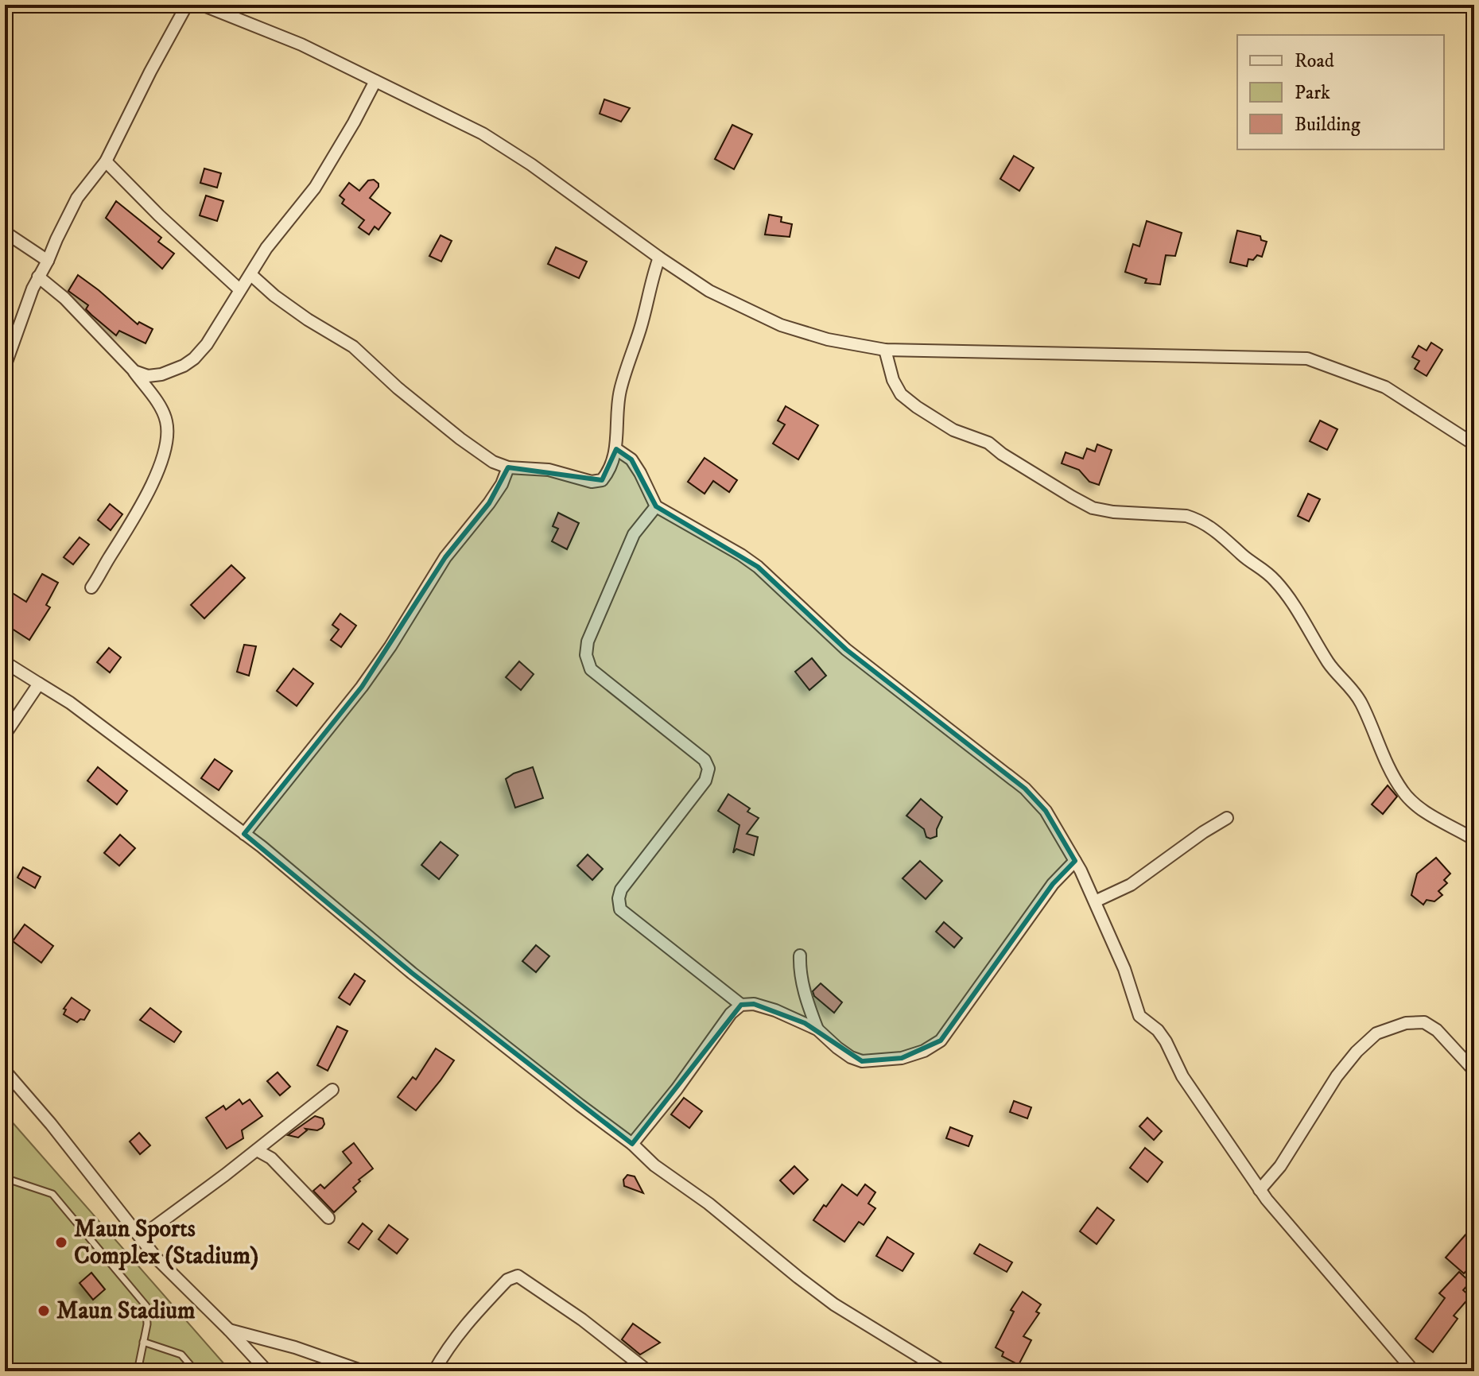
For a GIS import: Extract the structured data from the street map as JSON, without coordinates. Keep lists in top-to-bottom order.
{
  "places": ["Maun Sports Complex (Stadium)", "Maun Stadium"],
  "legend": ["Road", "Park", "Building"]
}
